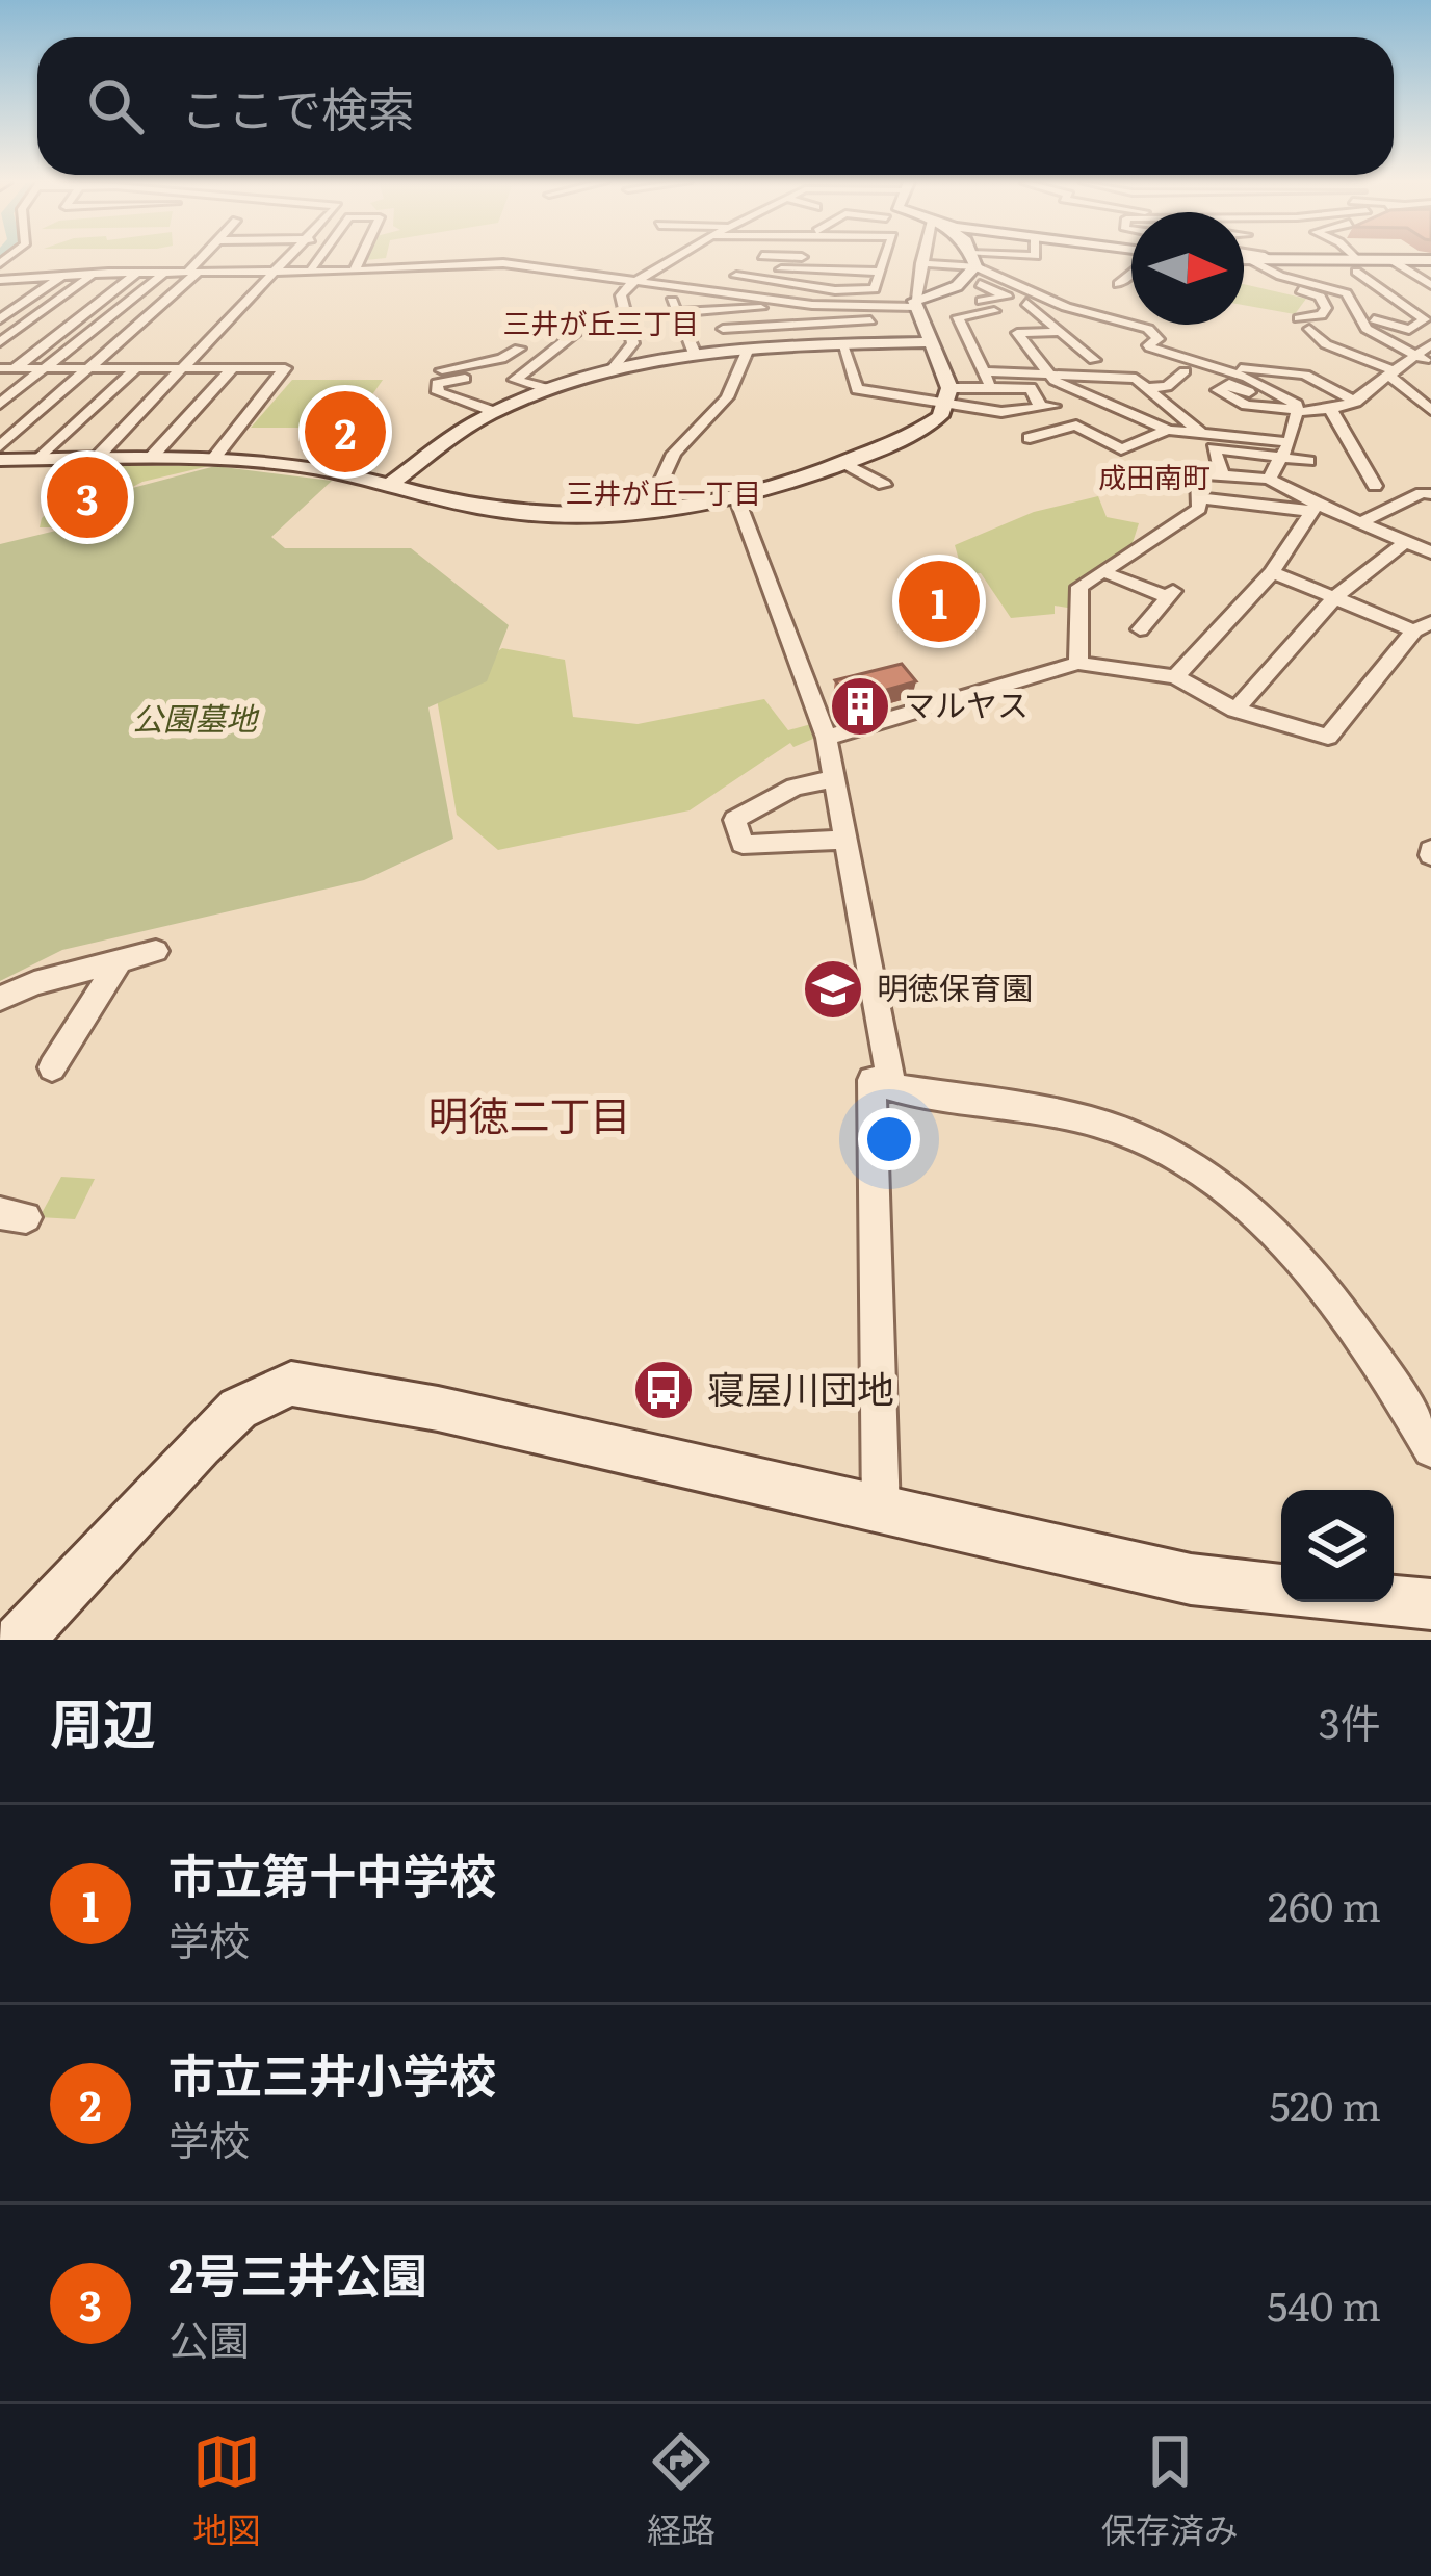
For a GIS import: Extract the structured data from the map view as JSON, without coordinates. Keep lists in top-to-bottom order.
{
  "districts": [
    "三井が丘三丁目",
    "成田南町",
    "三井が丘一丁目",
    "明徳二丁目"
  ],
  "parks": ["公園墓地"],
  "places": {
    "building": ["マルヤス"],
    "school or university": ["明徳保育園"],
    "bus stop": ["寝屋川団地"]
  },
  "north": "right",
  "page": {
    "search": "ここで検索",
    "pins": ["2", "3", "1"],
    "heading": ["周辺", "3件"],
    "list": [
      {
        "mark": "1",
        "name": "市立第十中学校",
        "note": "学校",
        "value": "260 m"
      },
      {
        "mark": "2",
        "name": "市立三井小学校",
        "note": "学校",
        "value": "520 m"
      },
      {
        "mark": "3",
        "name": "2号三井公園",
        "note": "公園",
        "value": "540 m"
      }
    ],
    "nav": ["地図", "経路", "保存済み"]
  }
}
